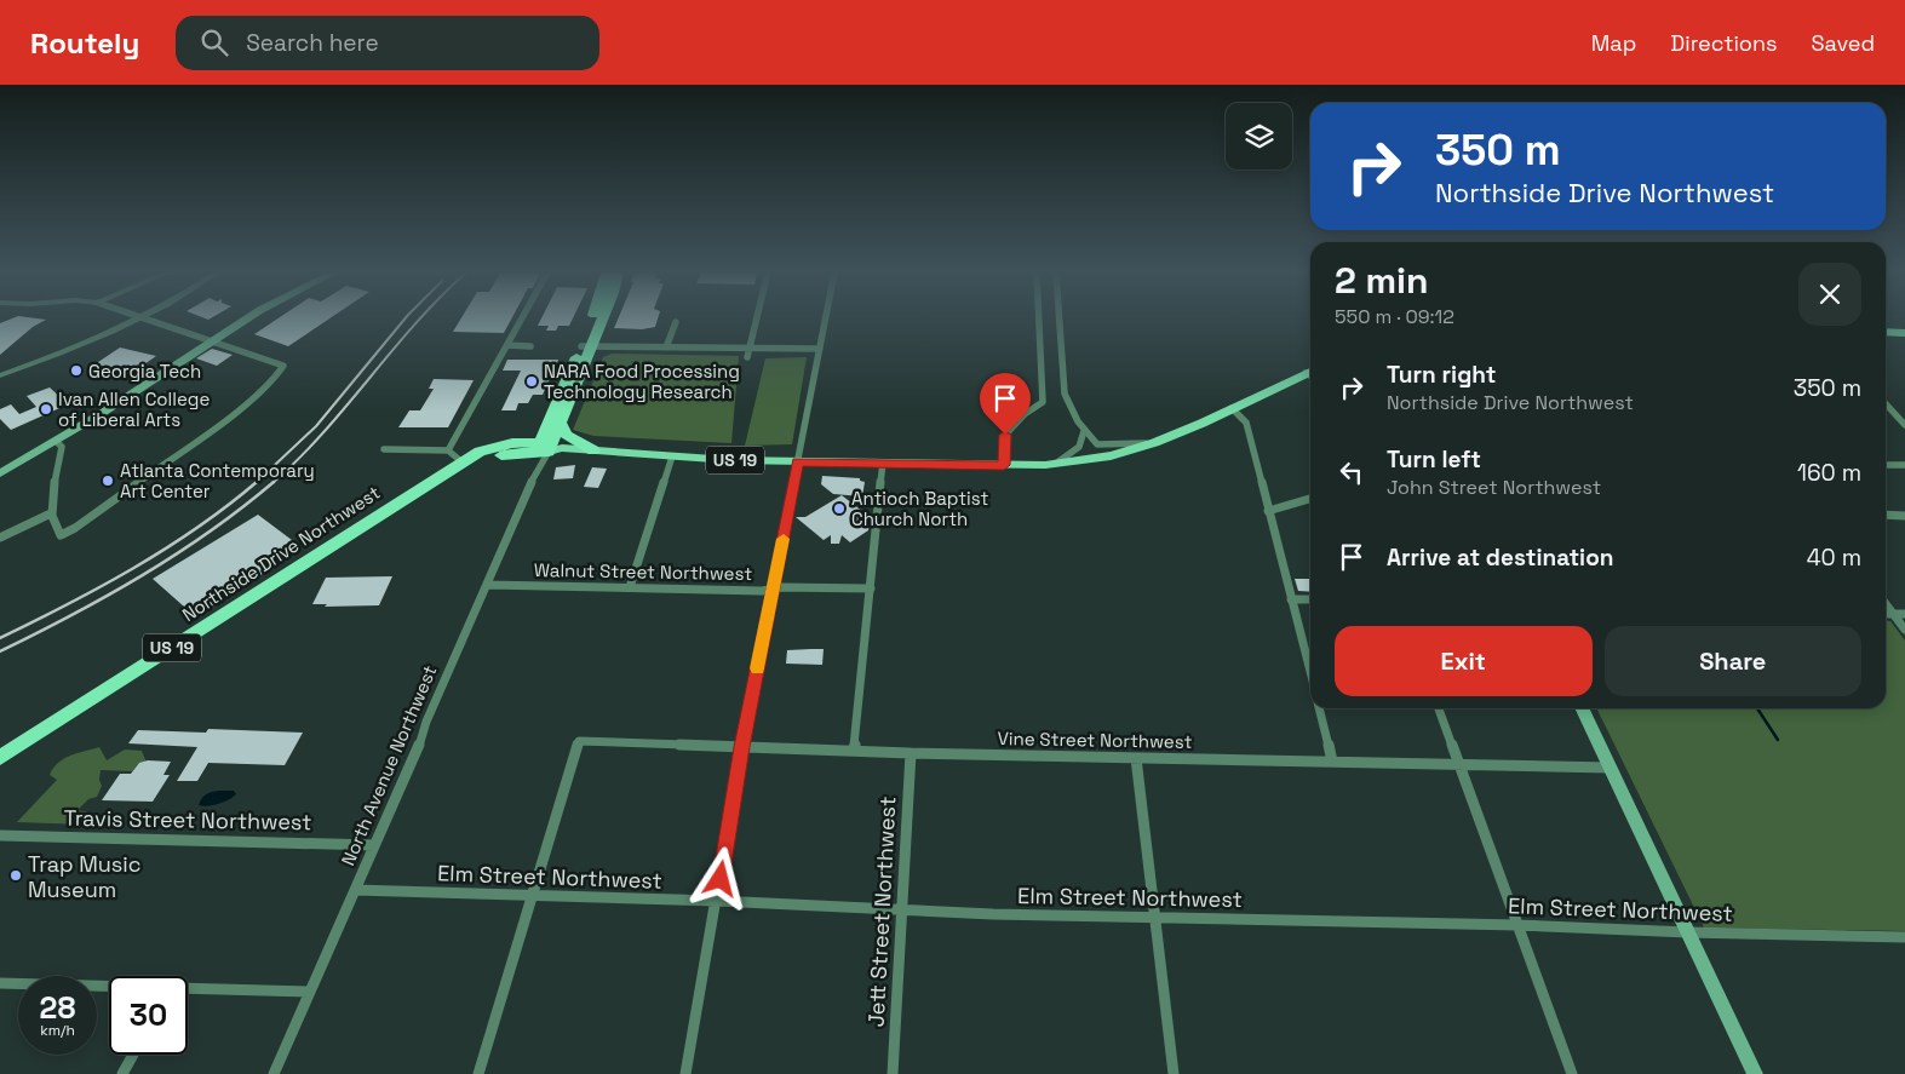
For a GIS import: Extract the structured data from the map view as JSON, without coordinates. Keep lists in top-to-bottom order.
{
  "streets": {
    "highway": ["US 19", "Northside Drive Northwest", "North Avenue Northwest"],
    "street": [
      "Walnut Street Northwest",
      "Vine Street Northwest",
      "Travis Street Northwest",
      "Elm Street Northwest",
      "Jett Street Northwest"
    ]
  },
  "crossings": [
    ["Northside Drive Northwest", "North Avenue Northwest"],
    ["Walnut Street Northwest", "North Avenue Northwest"],
    ["Vine Street Northwest", "Elm Street Northwest"],
    ["Vine Street Northwest", "Jett Street Northwest"],
    ["North Avenue Northwest", "Travis Street Northwest"],
    ["North Avenue Northwest", "Elm Street Northwest"],
    ["Elm Street Northwest", "Jett Street Northwest"]
  ],
  "places": [
    "Georgia Tech",
    "NARA Food Processing Technology Research",
    "Ivan Allen College of Liberal Arts",
    "Atlanta Contemporary Art Center",
    "Antioch Baptist Church North",
    "Trap Music Museum"
  ],
  "page": {
    "header": "Routely",
    "search": "Search here",
    "nav": ["Map", "Directions", "Saved"],
    "turn": ["350 m", "Northside Drive Northwest"],
    "heading": ["2 min", "550 m · 09:12"],
    "list": [
      {
        "name": "Turn right",
        "note": "Northside Drive Northwest",
        "value": "350 m"
      },
      {
        "name": "Turn left",
        "note": "John Street Northwest",
        "value": "160 m"
      },
      {
        "name": "Arrive at destination",
        "value": "40 m"
      }
    ],
    "buttons": ["Exit", "Share"],
    "speed": "28 km/h",
    "limit": "30"
  }
}
